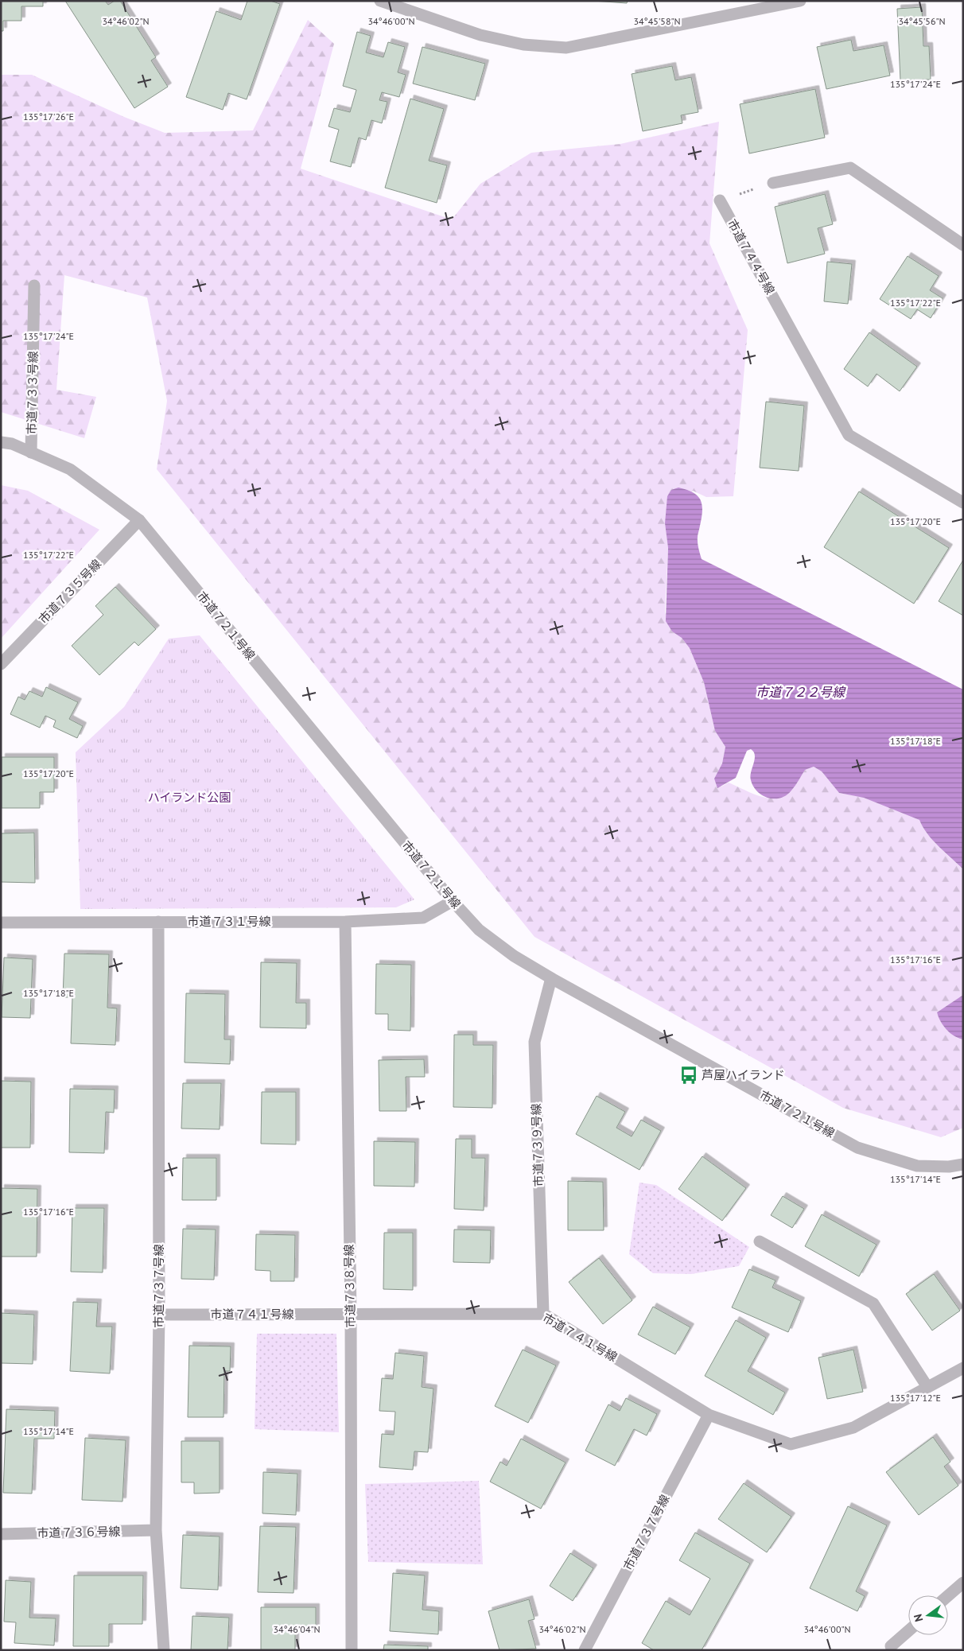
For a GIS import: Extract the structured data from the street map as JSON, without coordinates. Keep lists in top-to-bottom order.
{
  "streets": {
    "street": [
      "市道７４４号線",
      "市道７３３号線",
      "市道７３５号線",
      "市道７２１号線",
      "市道７３１号線",
      "市道７３９号線",
      "市道７３７号線",
      "市道７３８号線",
      "市道７４１号線",
      "市道７３６号線"
    ]
  },
  "crossings": [
    ["市道７３３号線", "市道７２１号線"],
    ["市道７３５号線", "市道７２１号線"],
    ["市道７２１号線", "市道７３１号線"],
    ["市道７２１号線", "市道７３９号線"],
    ["市道７３１号線", "市道７３７号線"],
    ["市道７３１号線", "市道７３８号線"],
    ["市道７３９号線", "市道７４１号線"],
    ["市道７３７号線", "市道７４１号線"],
    ["市道７３７号線", "市道７３６号線"],
    ["市道７３８号線", "市道７４１号線"]
  ],
  "water": ["市道７２２号線"],
  "parks": ["ハイランド公園"],
  "places": {
    "bus stop": ["芦屋ハイランド"]
  },
  "north": "left",
  "coordinates": [
    "34°46'02\"N",
    "34°46'00\"N",
    "34°45'58\"N",
    "34°45'56\"N",
    "135°17'24\"E",
    "135°17'26\"E",
    "135°17'22\"E",
    "135°17'20\"E",
    "135°17'18\"E",
    "135°17'16\"E",
    "135°17'14\"E",
    "135°17'12\"E",
    "34°46'04\"N"
  ]
}
